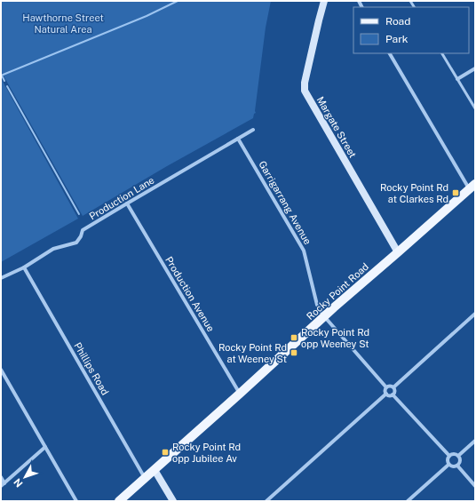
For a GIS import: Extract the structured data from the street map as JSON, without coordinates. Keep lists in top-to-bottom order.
{
  "streets": {
    "main road": ["Rocky Point Road"],
    "street": [
      "Margate Street",
      "Production Lane",
      "Garrigarrang Avenue",
      "Production Avenue",
      "Phillips Road"
    ]
  },
  "crossings": [
    ["Margate Street", "Rocky Point Road"],
    ["Production Lane", "Garrigarrang Avenue"],
    ["Production Lane", "Production Avenue"],
    ["Production Lane", "Phillips Road"],
    ["Garrigarrang Avenue", "Rocky Point Road"],
    ["Rocky Point Road", "Production Avenue"],
    ["Rocky Point Road", "Phillips Road"]
  ],
  "parks": ["Hawthorne Street Natural Area"],
  "places": {
    "transit": [
      "Rocky Point Rd at Clarkes Rd",
      "Rocky Point Rd opp Weeney St",
      "Rocky Point Rd at Weeney St",
      "Rocky Point Rd opp Jubilee Av"
    ]
  },
  "legend": ["Road", "Park"],
  "north": "bottom left"
}
